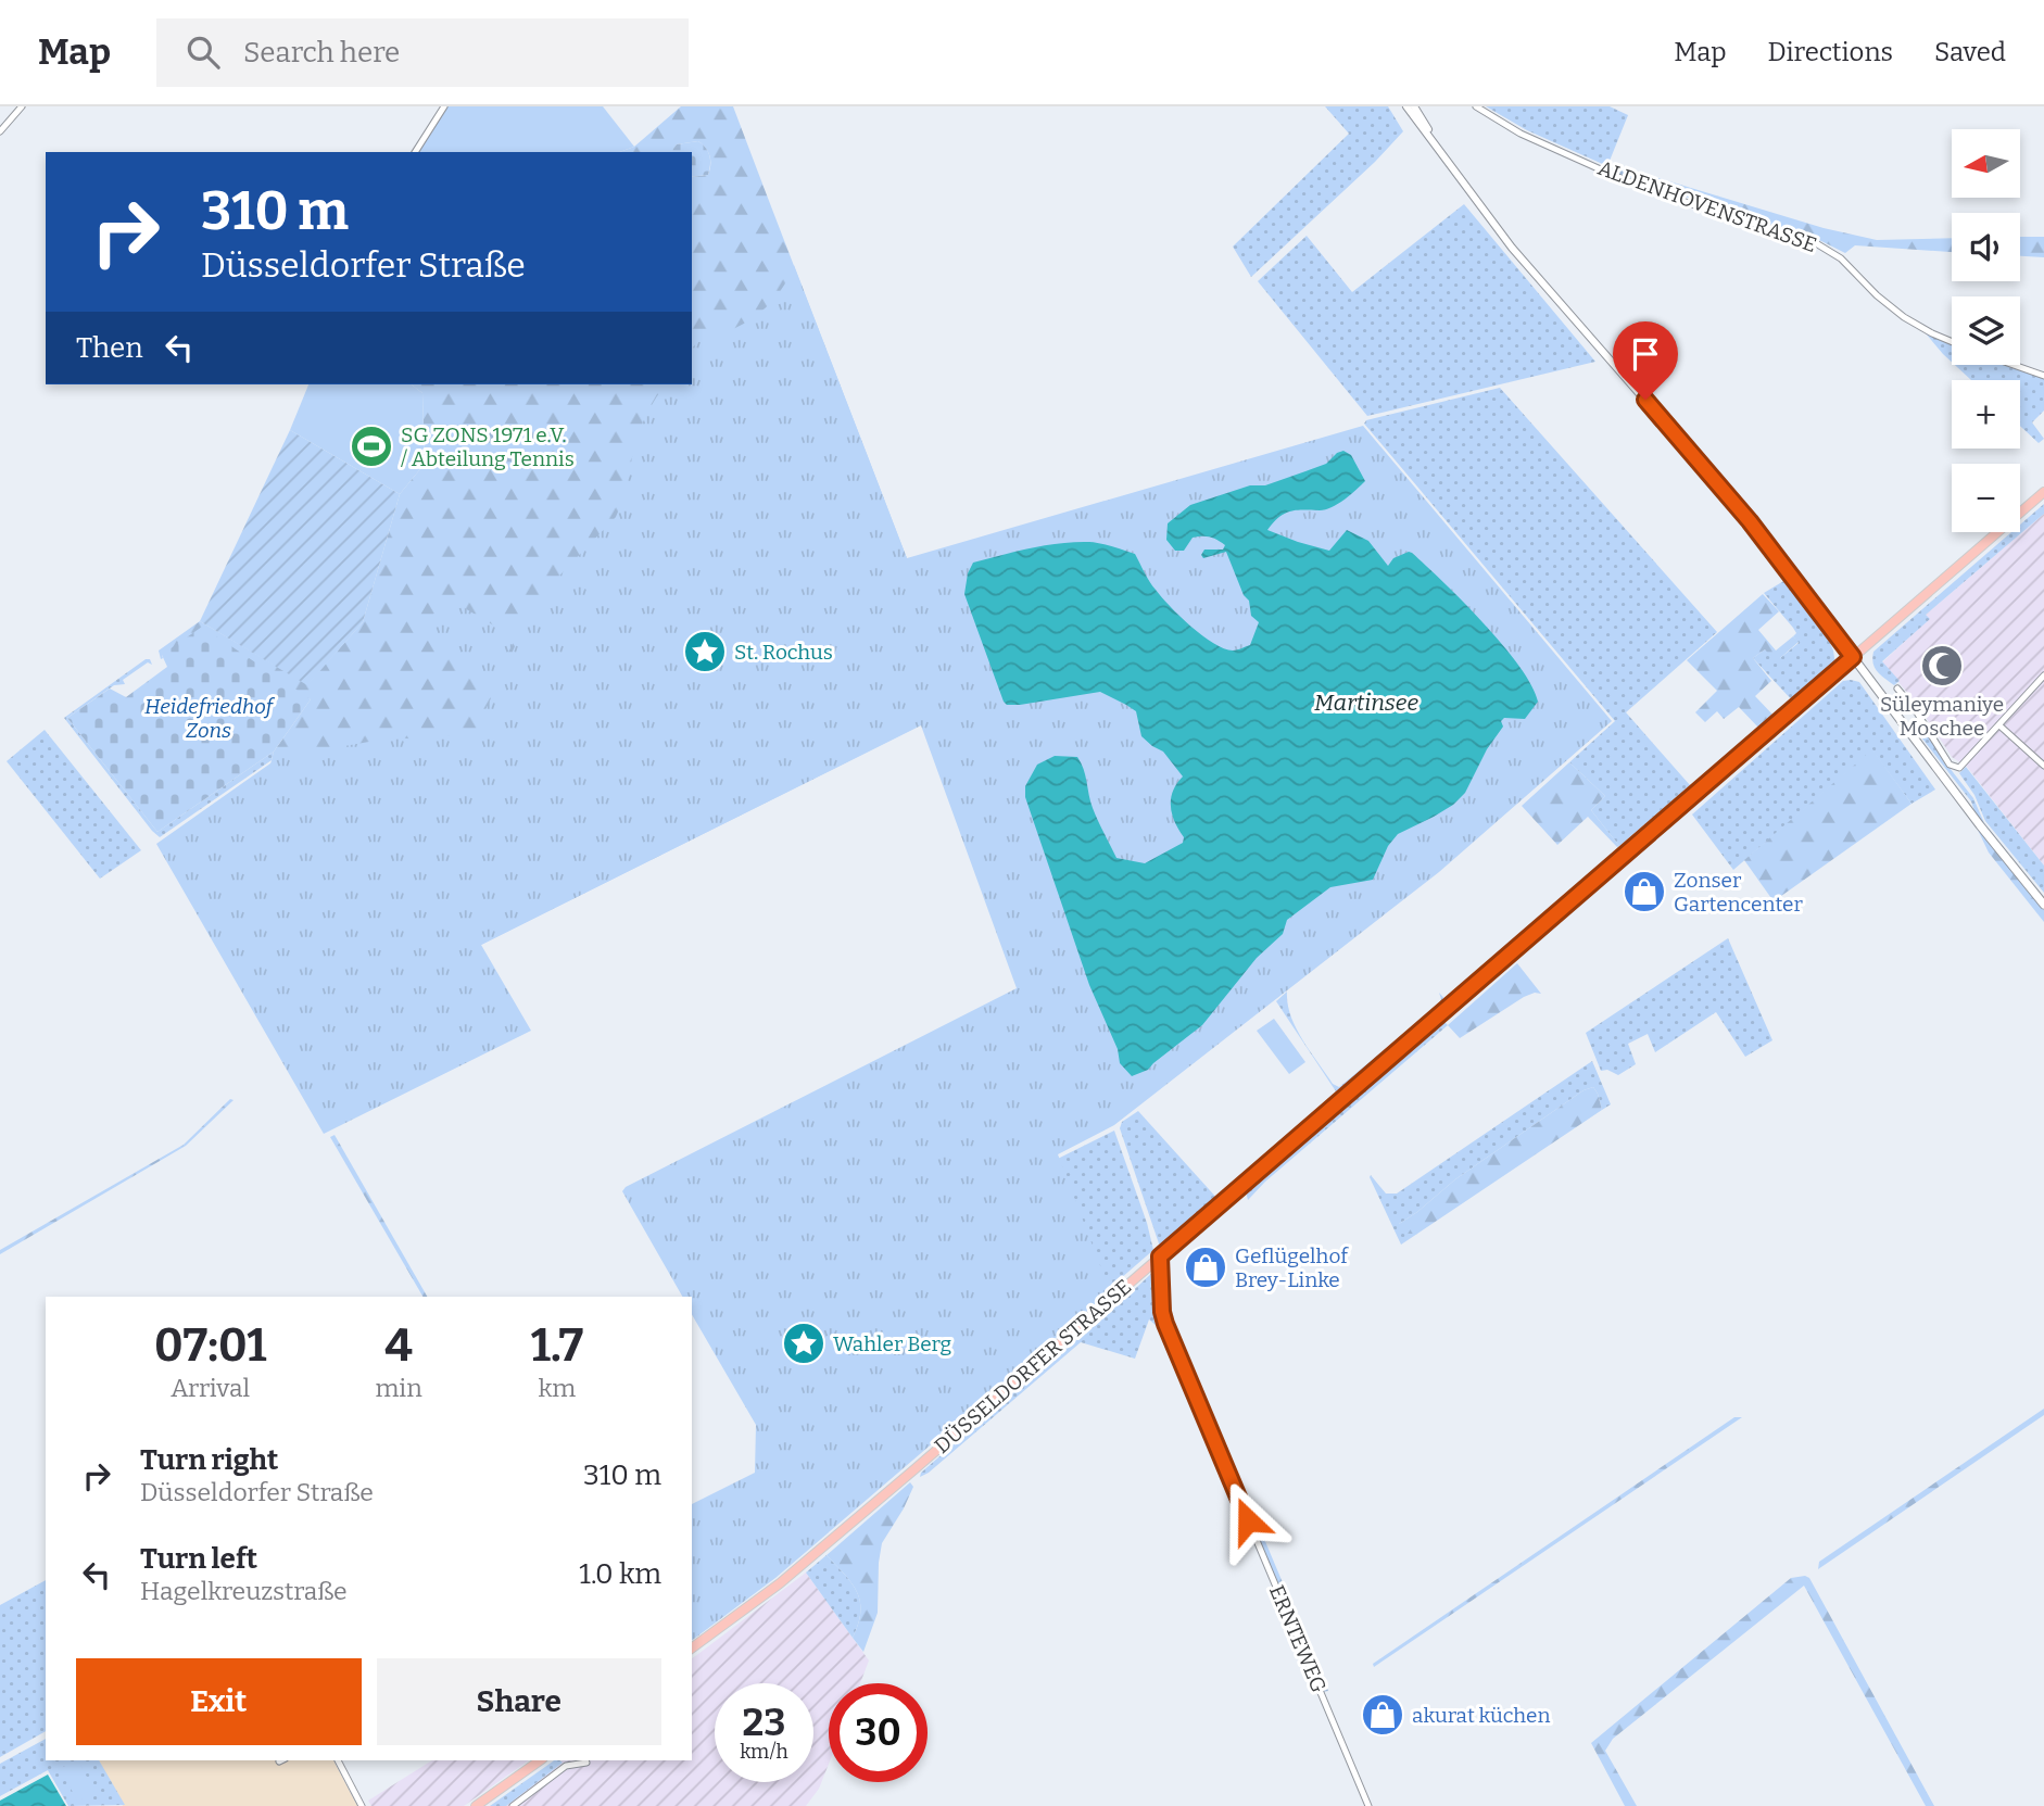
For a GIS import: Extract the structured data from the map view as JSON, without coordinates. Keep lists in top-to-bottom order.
{
  "streets": {
    "main road": ["DÜSSELDORFER STRASSE"],
    "street": ["ALDENHOVENSTRASSE", "ERNTEWEG"]
  },
  "crossings": [
    ["DÜSSELDORFER STRASSE", "ERNTEWEG"]
  ],
  "water": ["Martinsee"],
  "parks": ["Heidefriedhof Zons"],
  "places": {
    "sports": ["SG ZONS 1971 e.V. / Abteilung Tennis"],
    "place": ["St. Rochus", "Wahler Berg"],
    "mosque": ["Süleymaniye Moschee"],
    "shop": ["Zonser Gartencenter", "Geflügelhof Brey-Linke", "akurat küchen"]
  },
  "north": "left",
  "page": {
    "header": "Map",
    "search": "Search here",
    "nav": ["Map", "Directions", "Saved"],
    "map_buttons": ["+", "−"],
    "turn": ["310 m", "Düsseldorfer Straße"],
    "then": "Then",
    "eta": [
      "07:01",
      "Arrival",
      "4",
      "min",
      "1.7",
      "km"
    ],
    "list": [
      {
        "name": "Turn right",
        "note": "Düsseldorfer Straße",
        "value": "310 m"
      },
      {
        "name": "Turn left",
        "note": "Hagelkreuzstraße",
        "value": "1.0 km"
      }
    ],
    "buttons": ["Exit", "Share"],
    "speed": "23 km/h",
    "limit": "30"
  }
}
